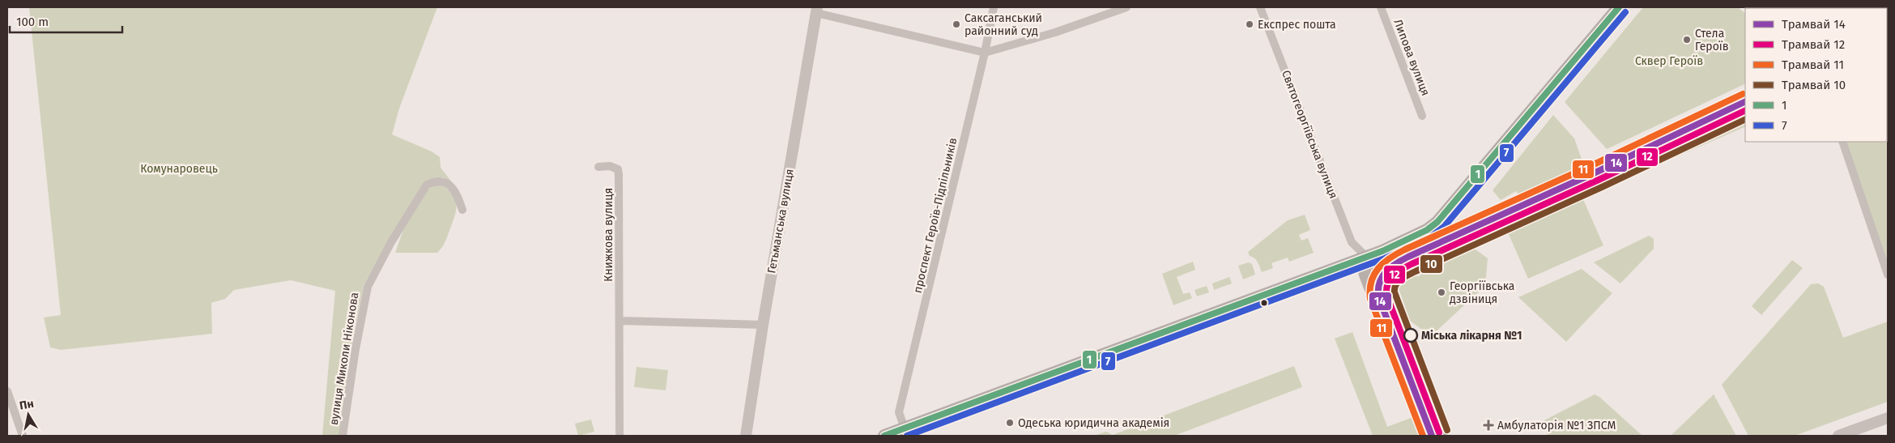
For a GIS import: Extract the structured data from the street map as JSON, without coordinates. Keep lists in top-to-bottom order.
{
  "streets": {
    "main road": ["Святогеоргіївська вулиця"],
    "street": [
      "Липова вулиця",
      "проспект Героїв-Підпільників",
      "Гетьманська вулиця",
      "Книжкова вулиця",
      "вулиця Миколи Ніконова"
    ]
  },
  "parks": ["Сквер Героїв", "Комунаровець"],
  "places": {
    "other": [
      "Саксаганський районний суд",
      "Експрес пошта",
      "Стела Героїв",
      "Георгіївська дзвіниця",
      "Міська лікарня №1",
      "Одеська юридична академія"
    ],
    "health": ["Амбулаторія №1 ЗПСМ"]
  },
  "lines": [
    "transit line 1",
    "transit line 7",
    "tram line 11",
    "tram line 14",
    "tram line 12",
    "tram line 10"
  ],
  "legend": [
    "Трамвай 14",
    "Трамвай 12",
    "Трамвай 11",
    "Трамвай 10",
    "1",
    "7"
  ],
  "scale_bar": "100 m",
  "north": "top"
}
